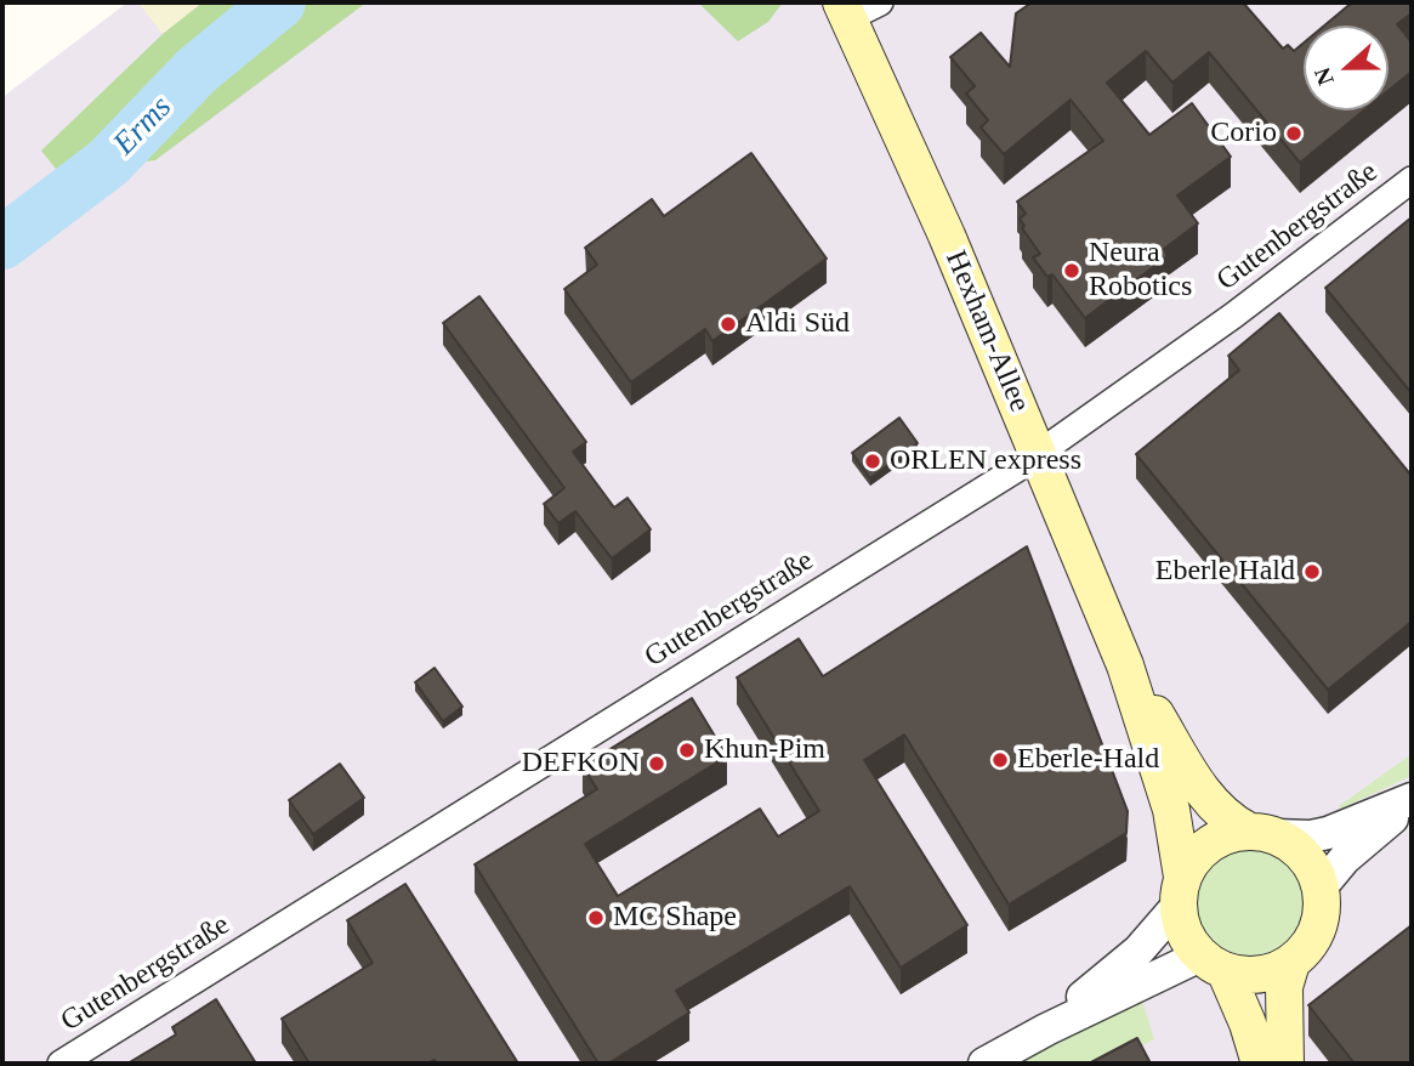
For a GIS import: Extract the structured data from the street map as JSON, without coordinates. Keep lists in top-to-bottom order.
{
  "streets": {
    "main road": ["Hexham-Allee"],
    "street": ["Gutenbergstraße"]
  },
  "crossings": [
    ["Gutenbergstraße", "Hexham-Allee"]
  ],
  "water": ["Erms"],
  "places": [
    "Corio",
    "Neura Robotics",
    "Aldi Süd",
    "ORLEN express",
    "Eberle Hald",
    "Khun-Pim",
    "Eberle-Hald",
    "DEFKON",
    "MC Shape"
  ],
  "north": "left"
}
